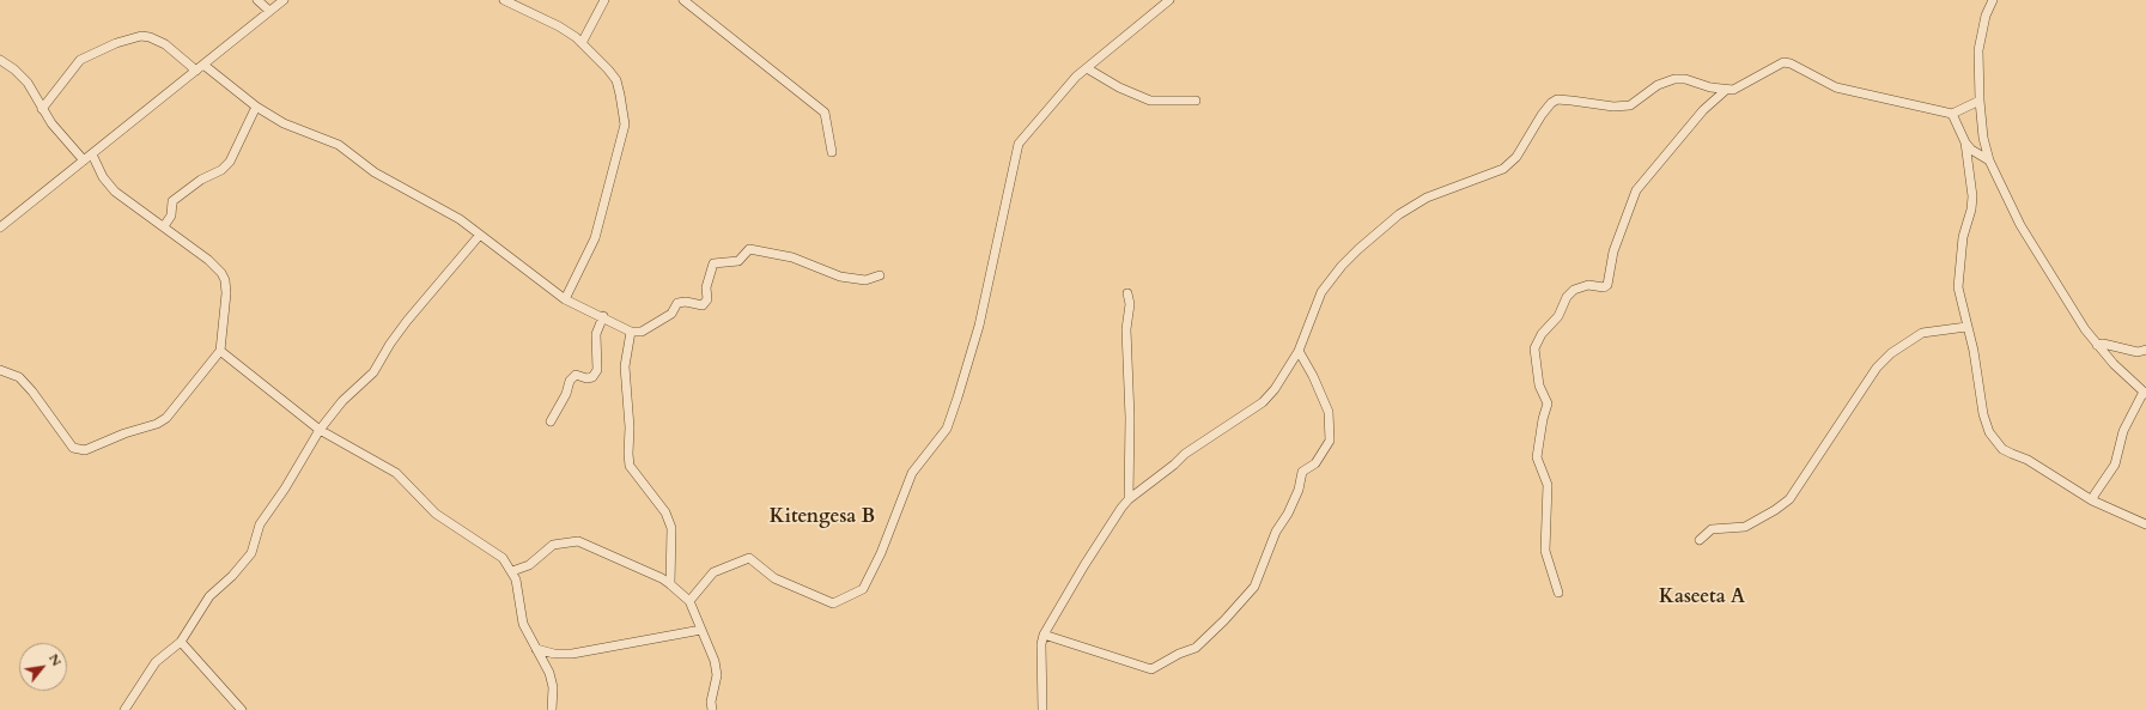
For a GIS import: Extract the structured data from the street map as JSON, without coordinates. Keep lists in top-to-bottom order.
{
  "districts": ["Kitengesa B", "Kaseeta A"],
  "north": "top right"
}
